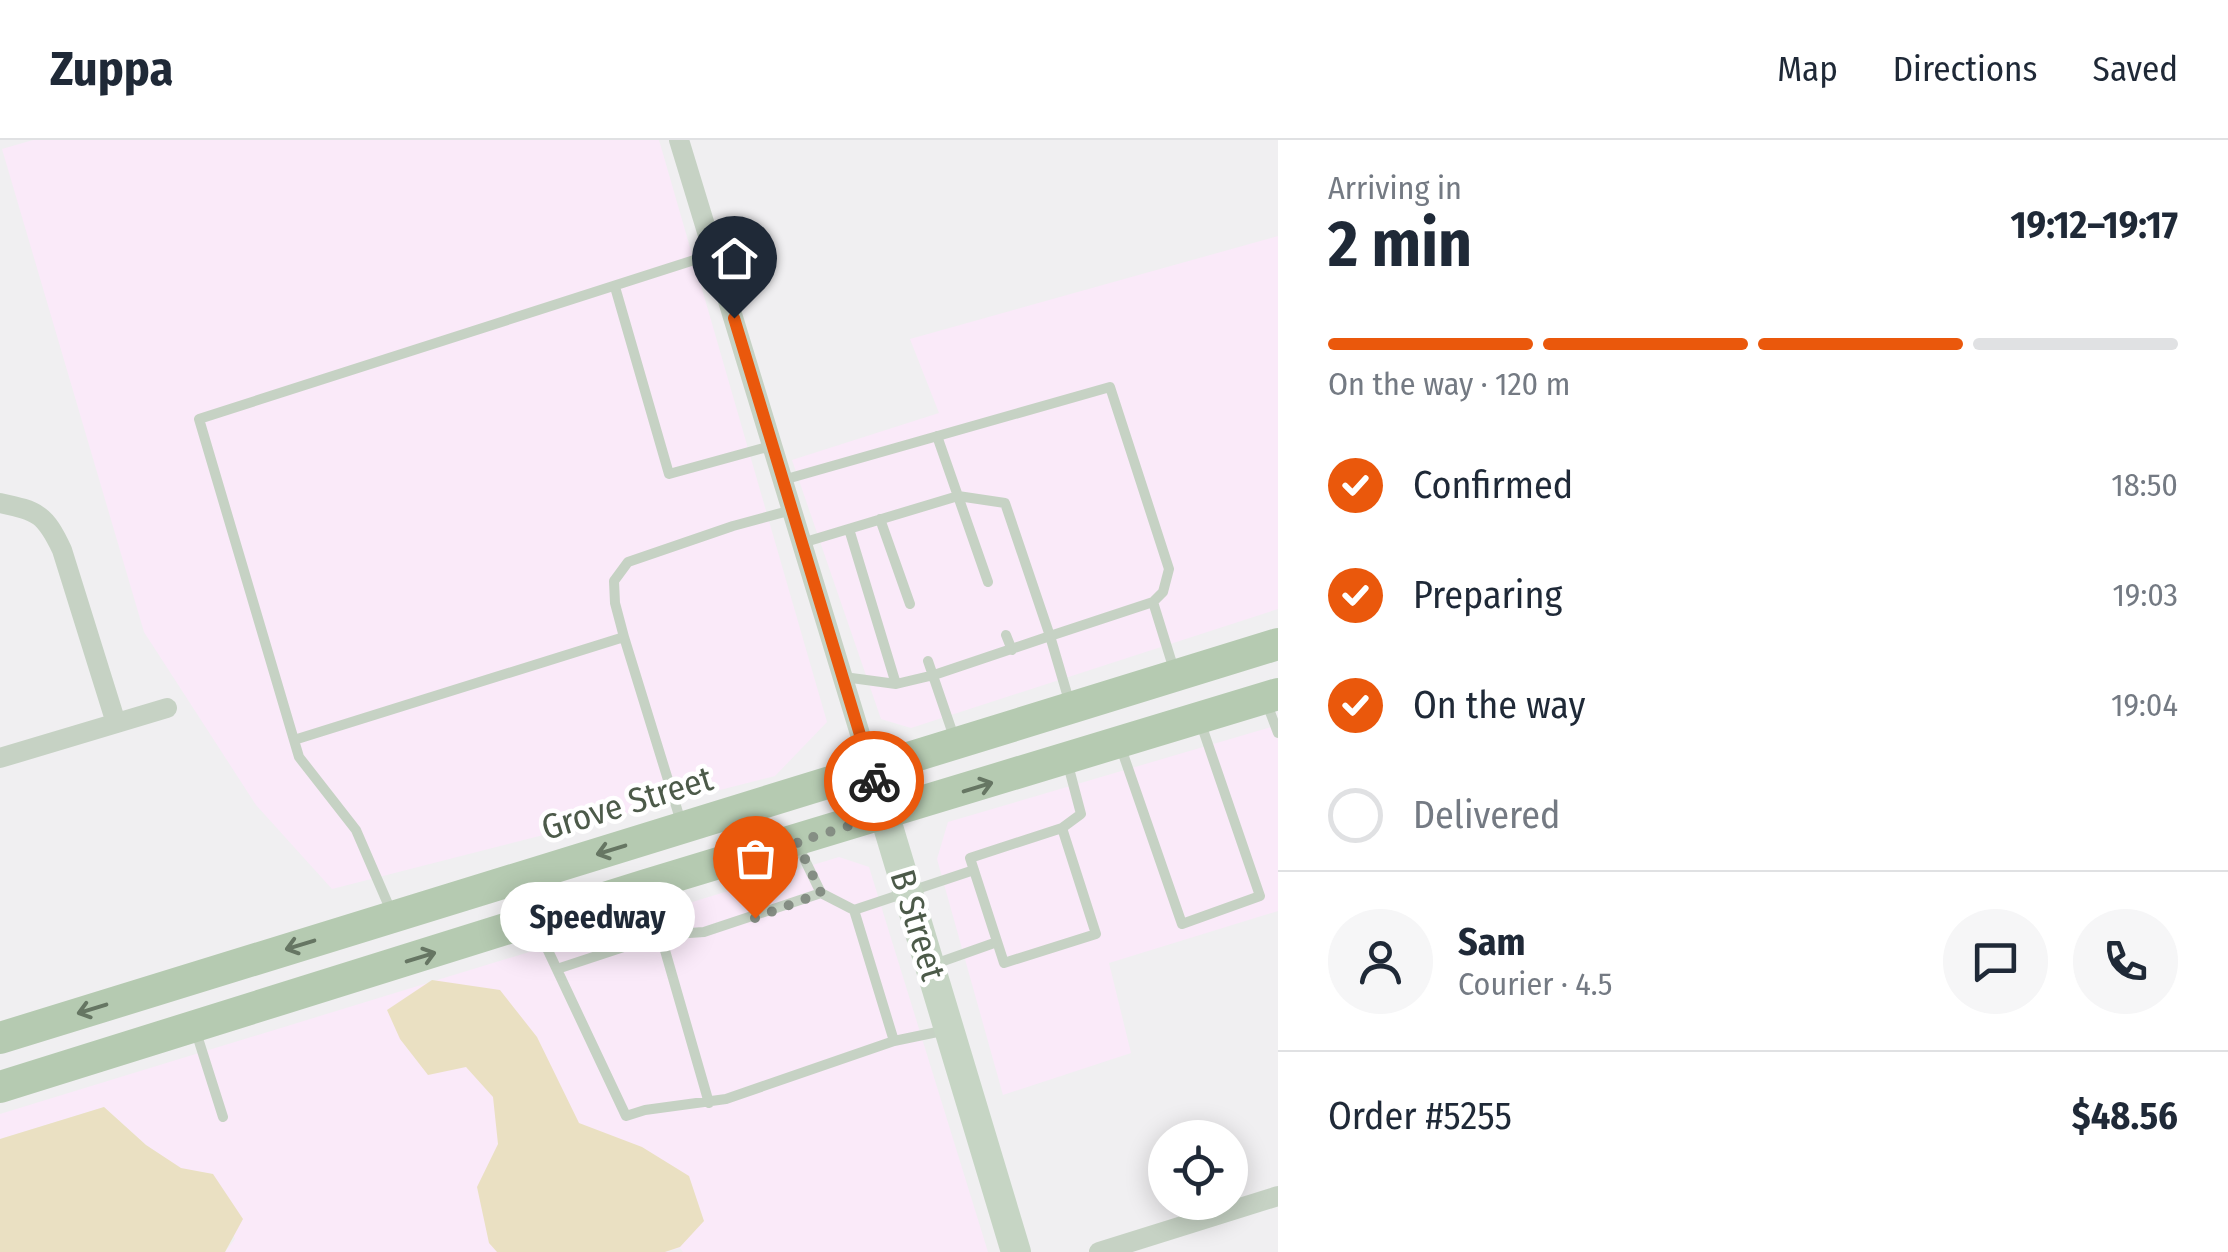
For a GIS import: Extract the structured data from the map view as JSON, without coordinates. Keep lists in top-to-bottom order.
{
  "streets": {
    "main road": ["Grove Street", "B Street"]
  },
  "crossings": [
    ["Grove Street", "B Street"]
  ],
  "places": ["Speedway"],
  "page": {
    "header": "Zuppa",
    "nav": ["Map", "Directions", "Saved"],
    "heading": ["2 min", "Arriving in", "19:12–19:17"],
    "panel": [
      "Sam",
      "Courier · 4.5",
      "Order #5255",
      "$48.56"
    ],
    "bar": "On the way · 120 m",
    "list": [
      ["Confirmed", "18:50"],
      ["Preparing", "19:03"],
      ["On the way", "19:04"],
      "Delivered"
    ],
    "bubble": "Speedway"
  }
}
